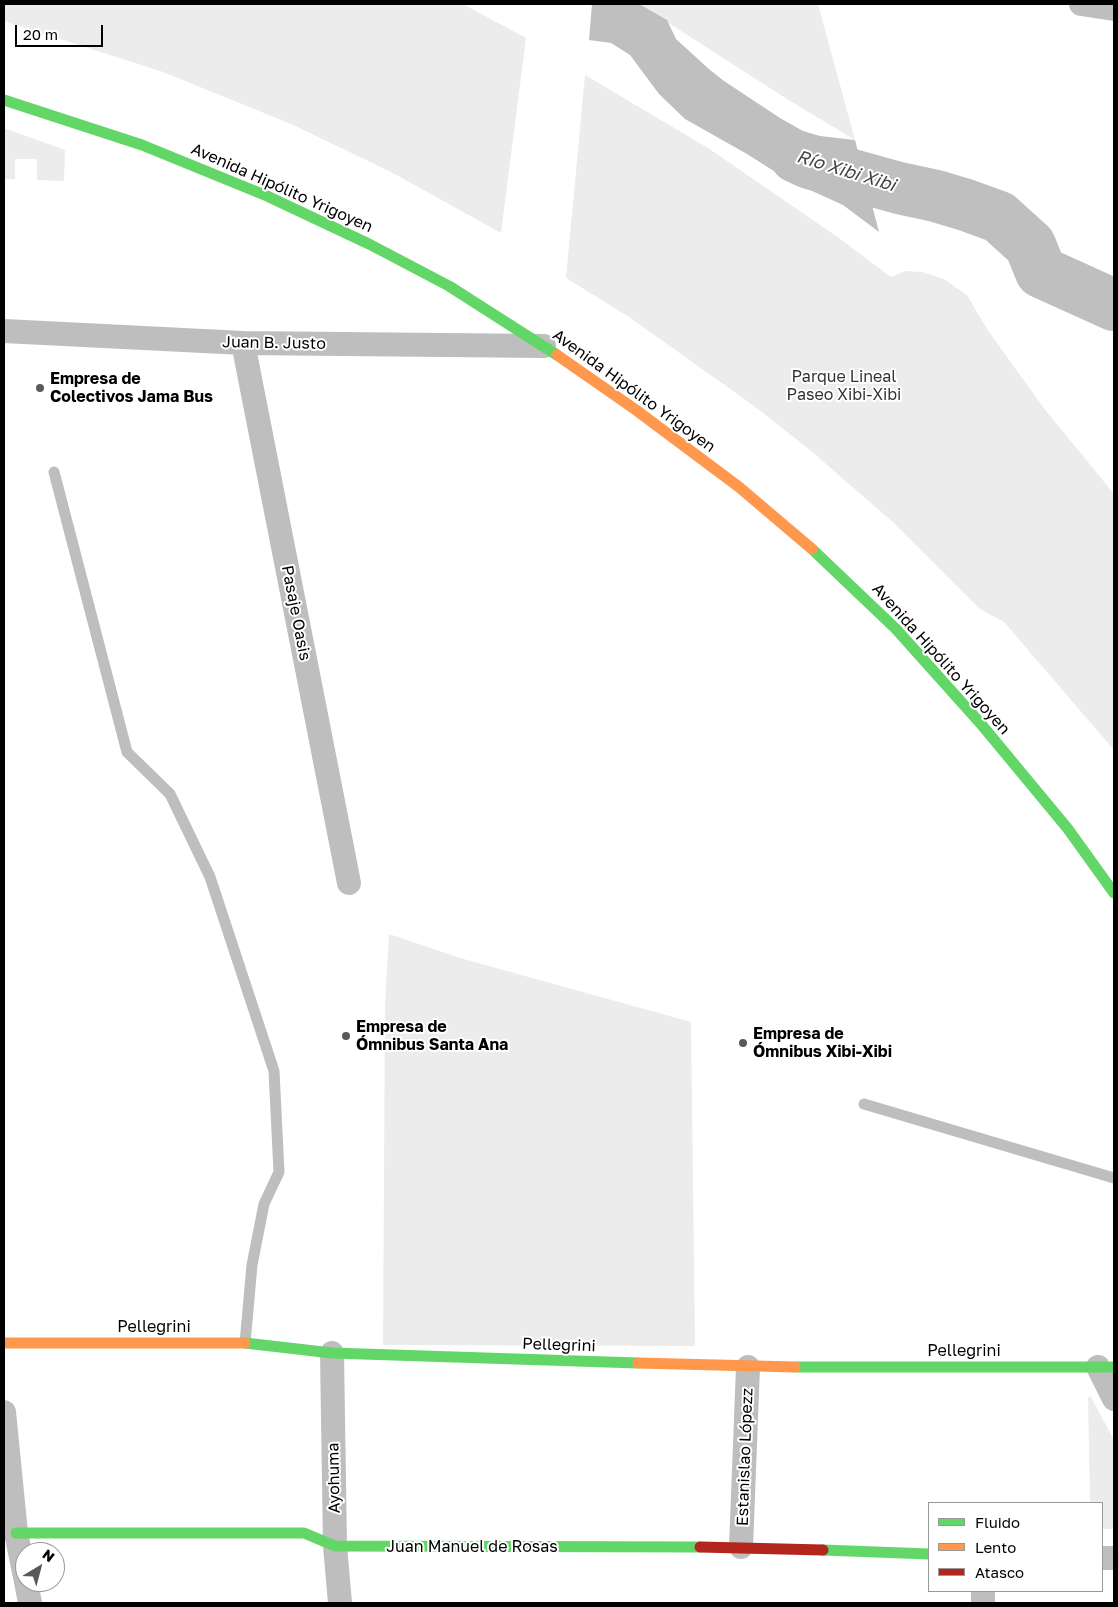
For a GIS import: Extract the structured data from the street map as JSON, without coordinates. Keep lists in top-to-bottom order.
{
  "streets": {
    "street": [
      "Avenida Hipólito Yrigoyen",
      "Juan B. Justo",
      "Pasaje Oasis",
      "Pellegrini",
      "Estanislao Lópezz",
      "Ayohuma",
      "Juan Manuel de Rosas"
    ]
  },
  "crossings": [
    ["Avenida Hipólito Yrigoyen", "Juan B. Justo"],
    ["Juan B. Justo", "Pasaje Oasis"],
    ["Pellegrini", "Estanislao Lópezz"],
    ["Pellegrini", "Ayohuma"],
    ["Estanislao Lópezz", "Juan Manuel de Rosas"],
    ["Ayohuma", "Juan Manuel de Rosas"]
  ],
  "water": ["Río Xibi Xibi"],
  "parks": ["Parque Lineal Paseo Xibi-Xibi"],
  "places": ["Empresa de Colectivos Jama Bus", "Empresa de Ómnibus Santa Ana", "Empresa de Ómnibus Xibi-Xibi"],
  "legend": ["Fluido", "Lento", "Atasco"],
  "scale_bar": "20 m",
  "north": "top right"
}
